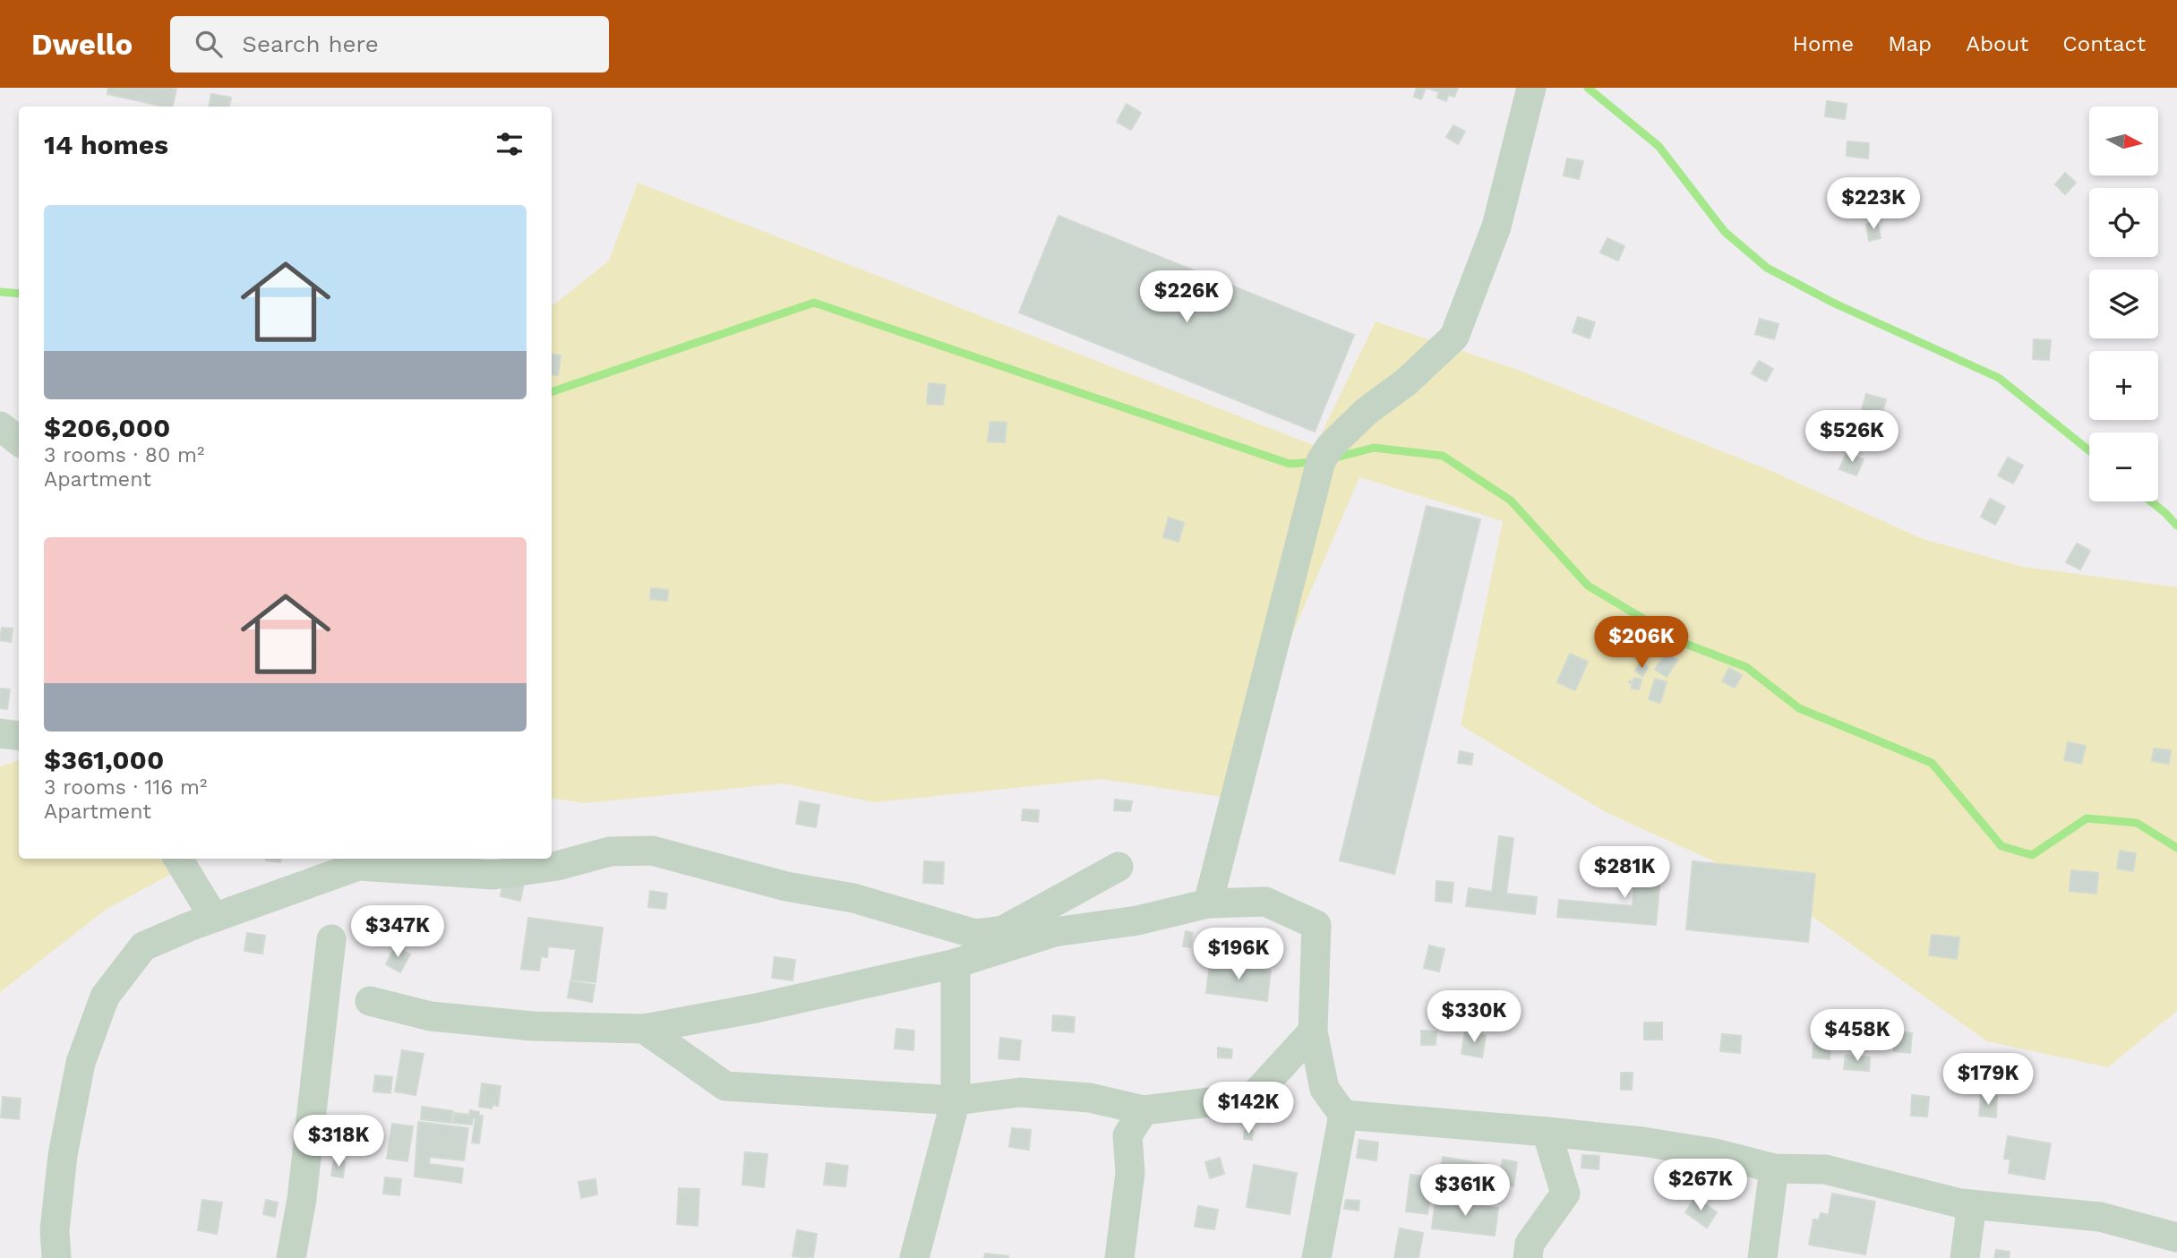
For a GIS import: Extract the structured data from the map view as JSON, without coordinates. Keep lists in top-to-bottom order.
{
  "north": "right",
  "page": {
    "header": "Dwello",
    "search": "Search here",
    "nav": [
      "Home",
      "Map",
      "About",
      "Contact"
    ],
    "map_buttons": ["+", "−"],
    "heading": "14 homes",
    "price": [
      "$223K",
      "$226K",
      "$526K",
      "$206K",
      "$281K",
      "$347K",
      "$196K",
      "$330K",
      "$458K",
      "$179K",
      "$142K",
      "$318K",
      "$267K",
      "$361K"
    ],
    "list": [
      {
        "name": "$206,000",
        "note": "3 rooms · 80 m² · Apartment"
      },
      {
        "name": "$361,000",
        "note": "3 rooms · 116 m² · Apartment"
      }
    ]
  }
}
